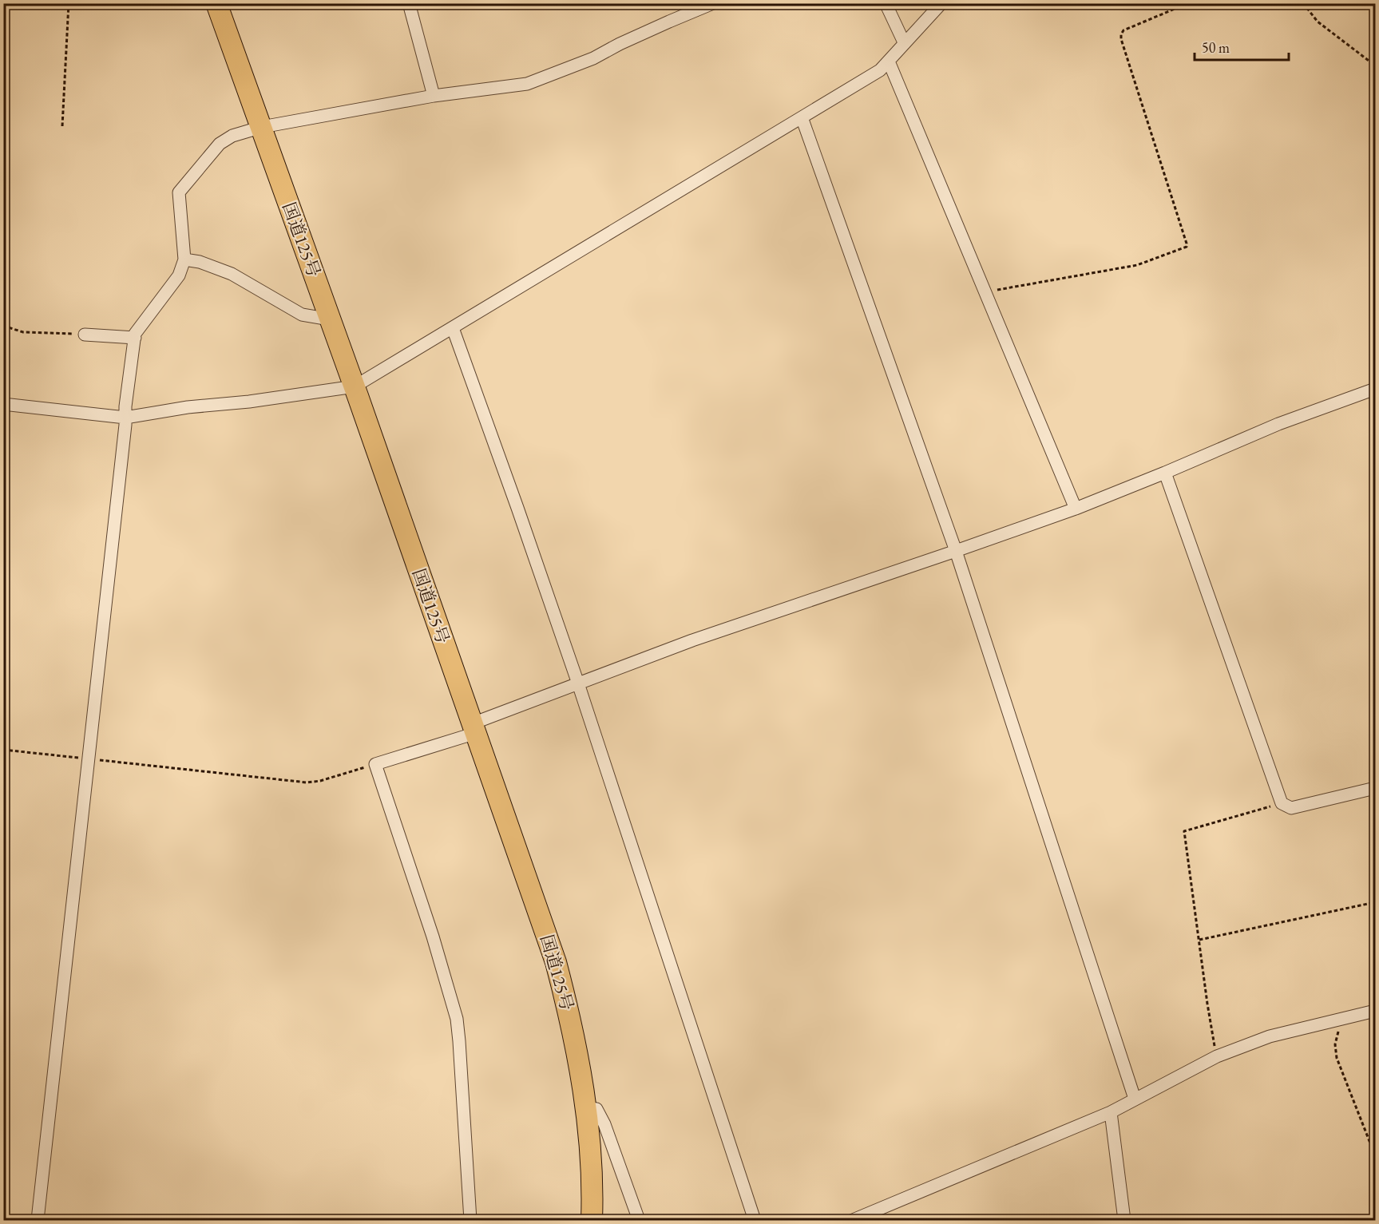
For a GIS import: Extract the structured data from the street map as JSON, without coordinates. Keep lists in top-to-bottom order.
{
  "streets": {
    "highway": ["国道125号"]
  },
  "scale_bar": "50 m"
}
